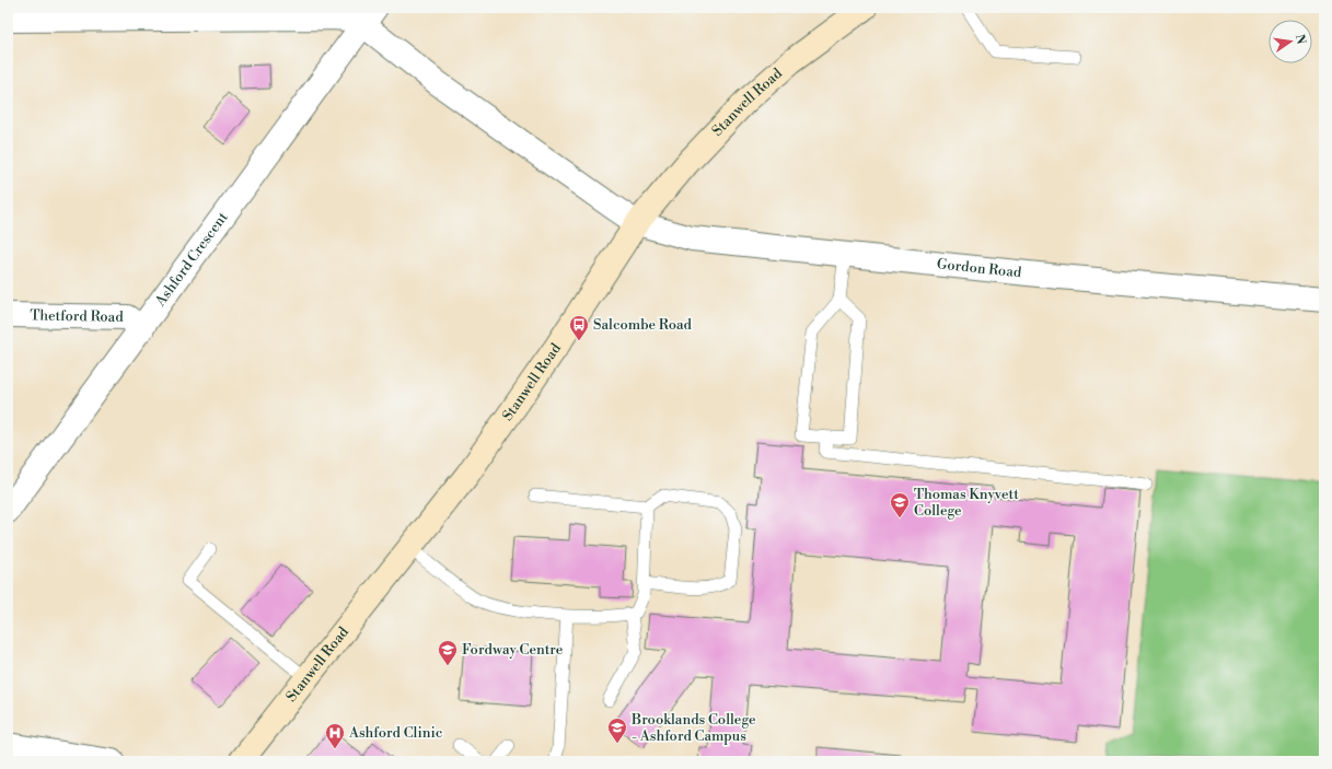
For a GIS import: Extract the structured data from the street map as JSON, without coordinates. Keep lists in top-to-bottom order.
{
  "streets": {
    "main road": ["Stanwell Road"],
    "street": ["Ashford Crescent", "Gordon Road", "Thetford Road"]
  },
  "crossings": [
    ["Stanwell Road", "Gordon Road"],
    ["Ashford Crescent", "Thetford Road"]
  ],
  "places": {
    "bus stop": ["Salcombe Road"],
    "school or university": ["Thomas Knyvett College", "Fordway Centre", "Brooklands College - Ashford Campus"],
    "hospital": ["Ashford Clinic"]
  },
  "north": "right"
}
